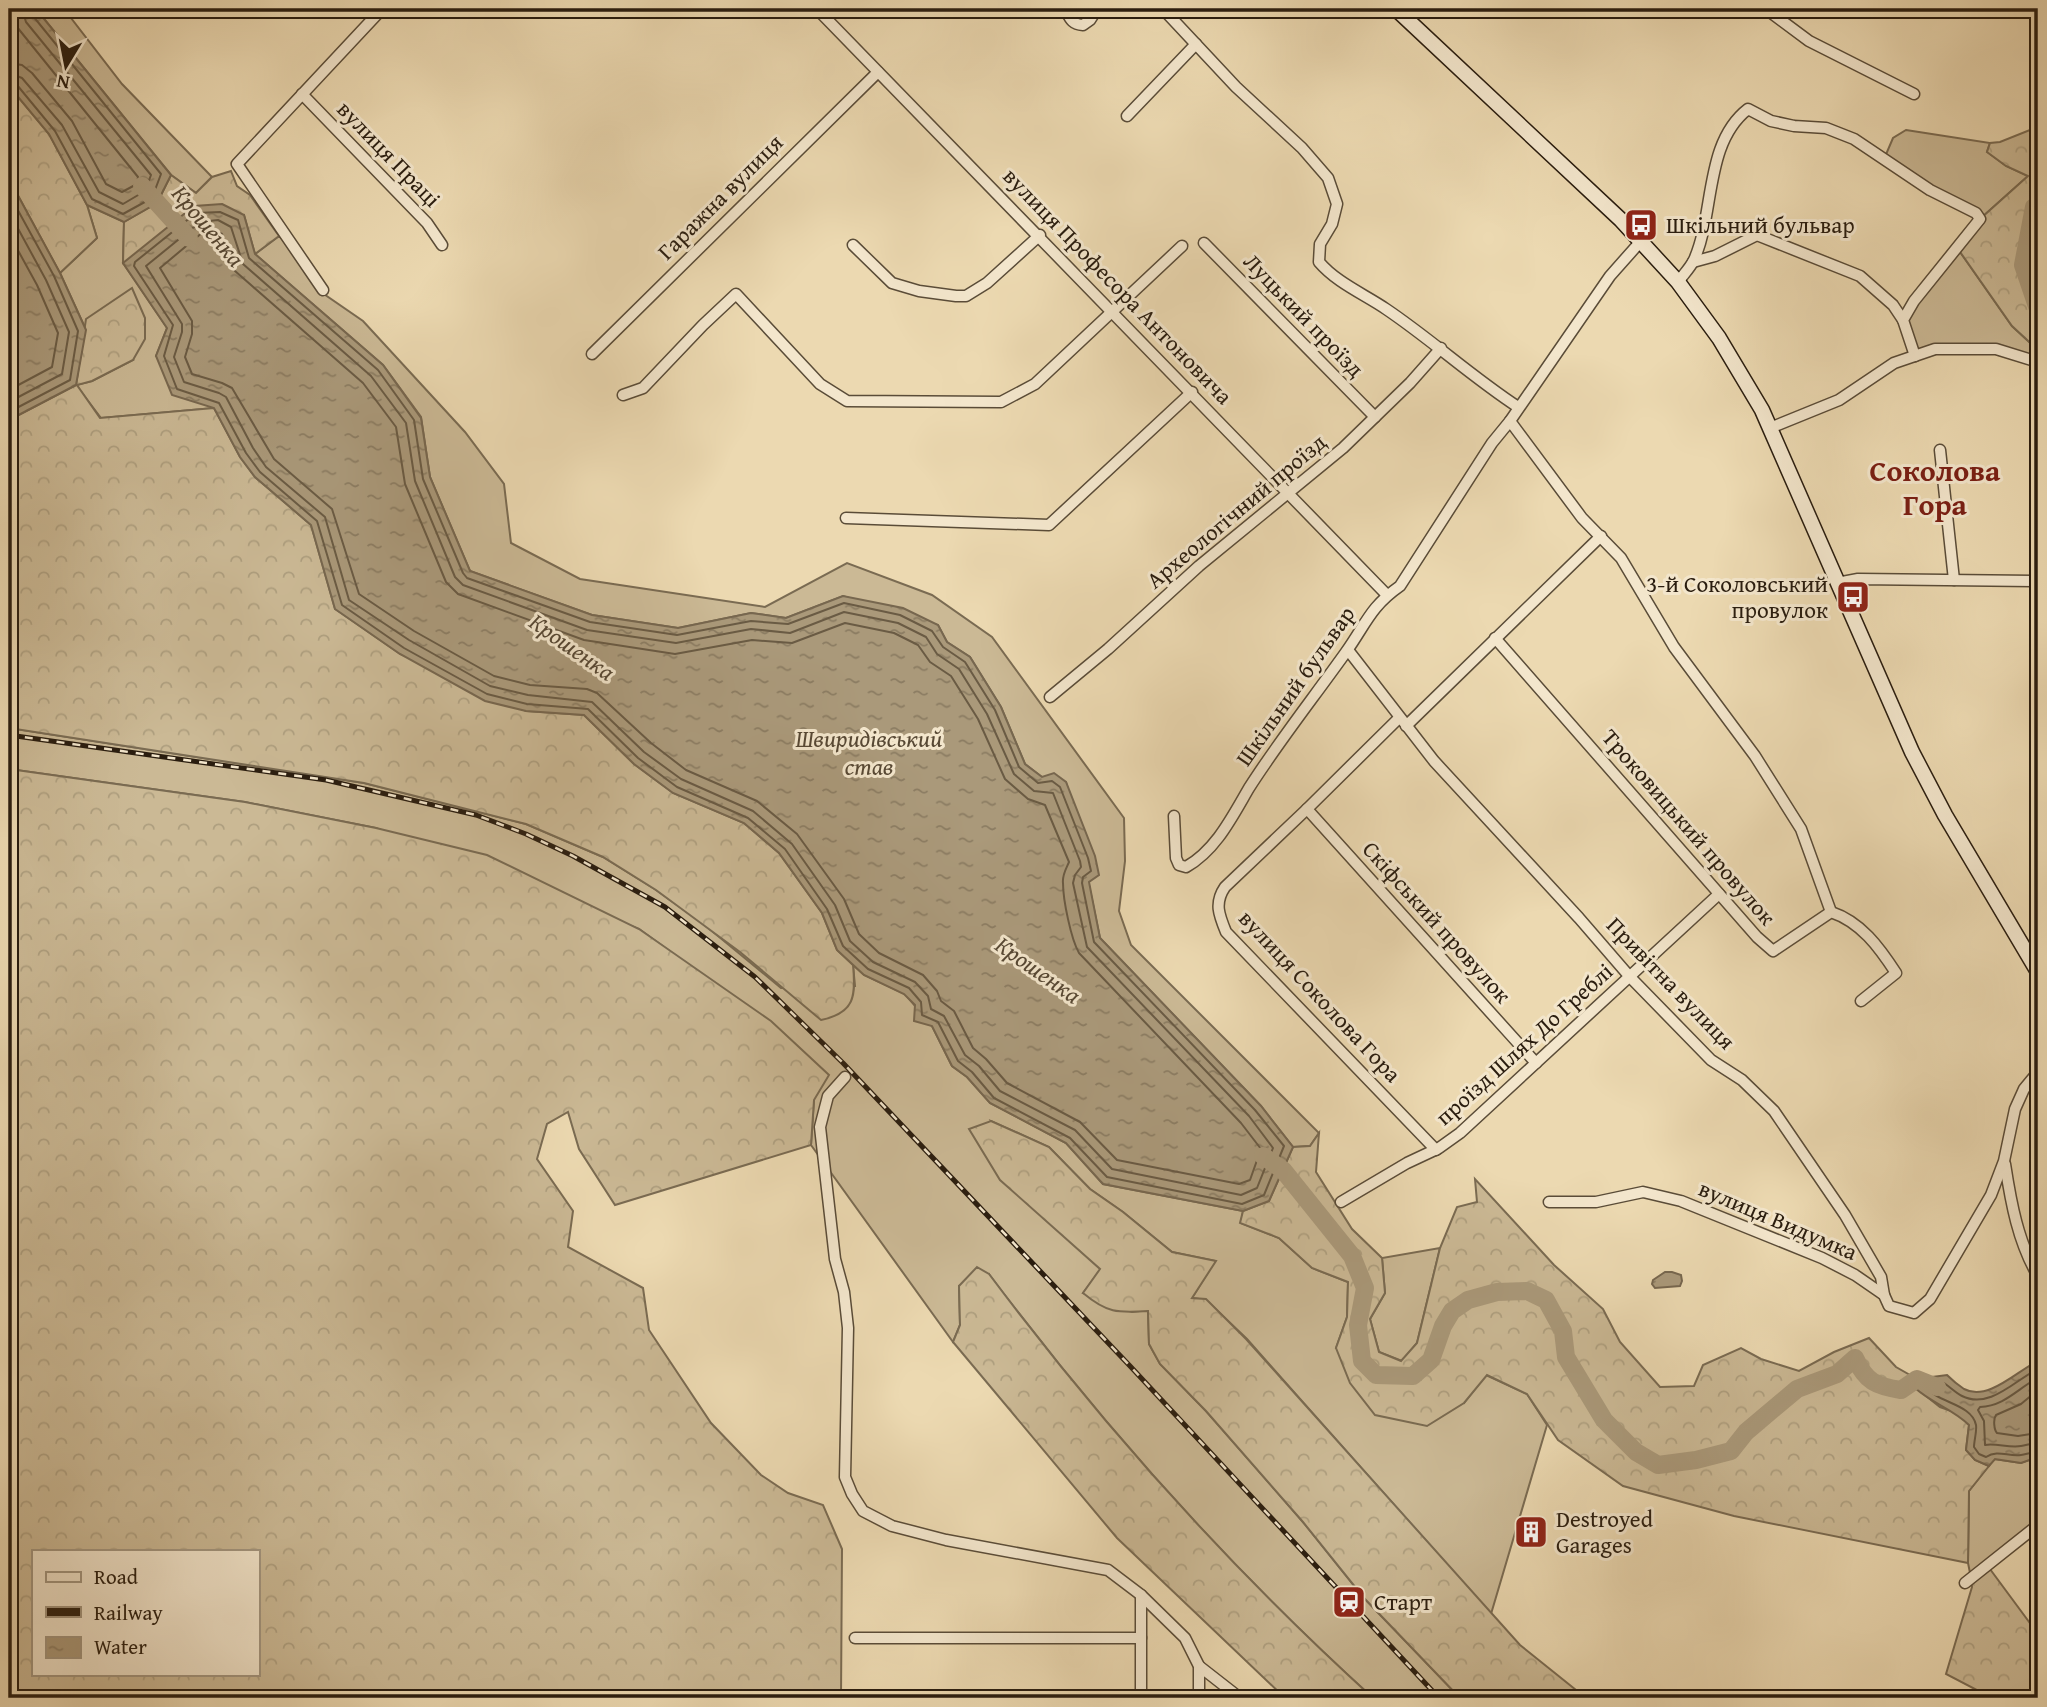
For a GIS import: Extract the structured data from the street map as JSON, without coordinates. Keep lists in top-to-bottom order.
{
  "streets": {
    "street": [
      "вулиця Праці",
      "Гаражна вулиця",
      "вулиця Професора Антоновича",
      "Луцький проїзд",
      "Археологічний проїзд",
      "Шкільний бульвар",
      "Троковицький провулок",
      "Скіфський провулок",
      "Привітна вулиця",
      "вулиця Соколова Гора",
      "проїзд Шлях До Греблі",
      "вулиця Видумка"
    ]
  },
  "crossings": [
    ["Гаражна вулиця", "вулиця Професора Антоновича"],
    ["вулиця Професора Антоновича", "Археологічний проїзд"],
    ["вулиця Професора Антоновича", "Шкільний бульвар"],
    ["Луцький проїзд", "Археологічний проїзд"],
    ["Троковицький провулок", "вулиця Соколова Гора"],
    ["Троковицький провулок", "проїзд Шлях До Греблі"],
    ["Скіфський провулок", "вулиця Соколова Гора"],
    ["Скіфський провулок", "проїзд Шлях До Греблі"],
    ["Привітна вулиця", "вулиця Соколова Гора"],
    ["Привітна вулиця", "проїзд Шлях До Греблі"],
    ["Привітна вулиця", "вулиця Видумка"],
    ["вулиця Соколова Гора", "проїзд Шлях До Греблі"]
  ],
  "districts": ["Соколова Гора"],
  "water": ["Крошенка", "Швиридівський став"],
  "places": {
    "bus stop": ["Шкільний бульвар", "3-й Соколовський провулок"],
    "building": ["Destroyed Garages"],
    "station": ["Старт"]
  },
  "legend": ["Road", "Railway", "Water"],
  "north": "bottom"
}
